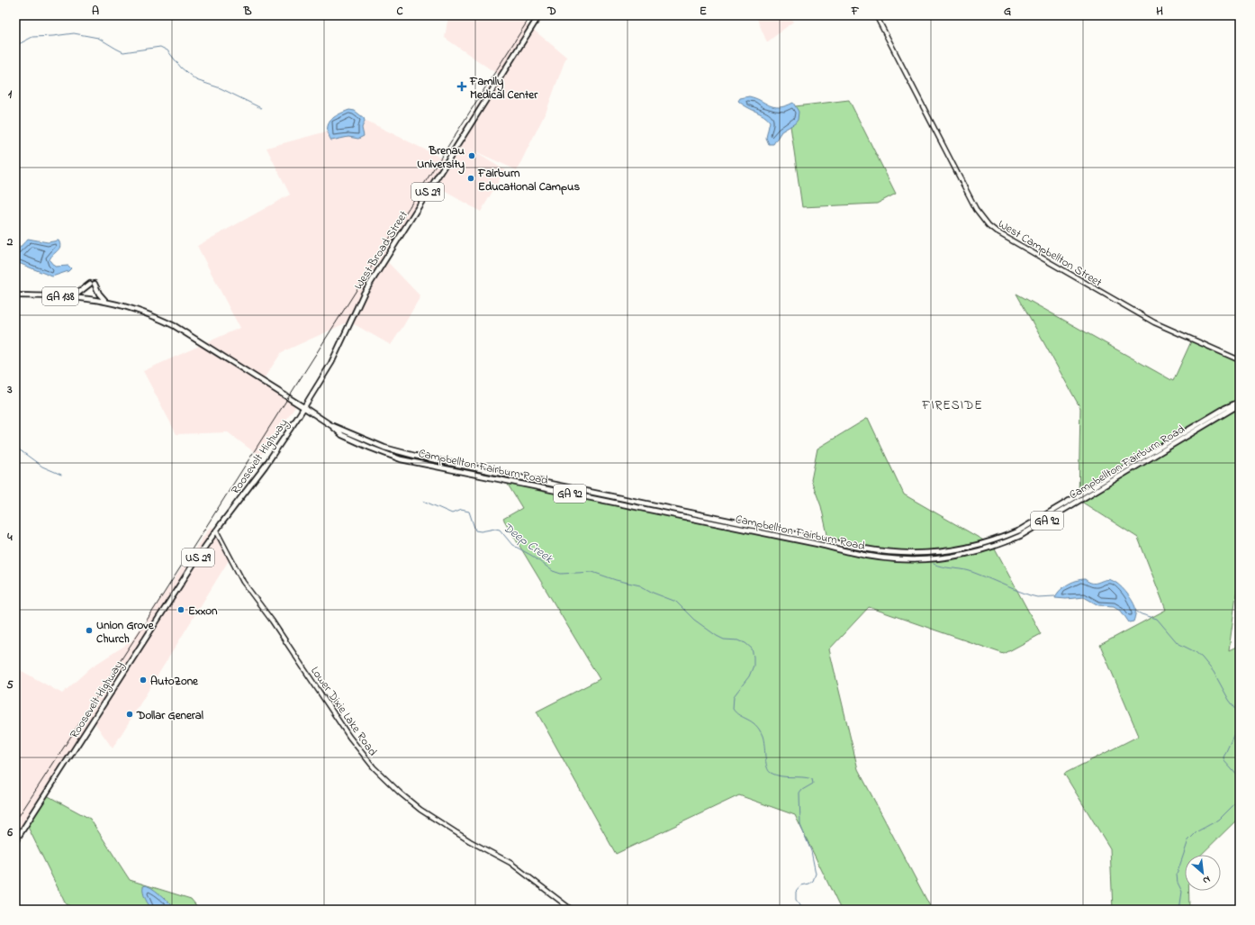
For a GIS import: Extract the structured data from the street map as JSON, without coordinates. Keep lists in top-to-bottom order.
{
  "streets": {
    "main road": [
      "US 29",
      "West Broad Street",
      "GA 138",
      "Roosevelt Highway",
      "Campbellton Fairburn Road",
      "GA 92"
    ],
    "street": ["West Campbellton Street", "Lower Dixie Lake Road"]
  },
  "crossings": [
    ["West Broad Street", "GA 138"],
    ["West Broad Street", "Roosevelt Highway"],
    ["West Broad Street", "Campbellton Fairburn Road"],
    ["GA 138", "Roosevelt Highway"],
    ["GA 138", "Campbellton Fairburn Road"],
    ["Roosevelt Highway", "Campbellton Fairburn Road"],
    ["Roosevelt Highway", "Lower Dixie Lake Road"]
  ],
  "districts": ["FIRESIDE"],
  "water": ["Deep Creek"],
  "places": {
    "health": ["Family Medical Center"],
    "other": [
      "Brenau University",
      "Fairburn Educational Campus",
      "Exxon",
      "Union Grove Church",
      "AutoZone",
      "Dollar General"
    ]
  },
  "north": "bottom right",
  "grid": {
    "columns": [
      "A",
      "B",
      "C",
      "D",
      "E",
      "F",
      "G",
      "H"
    ],
    "rows": [
      "1",
      "2",
      "3",
      "4",
      "5",
      "6"
    ]
  }
}
